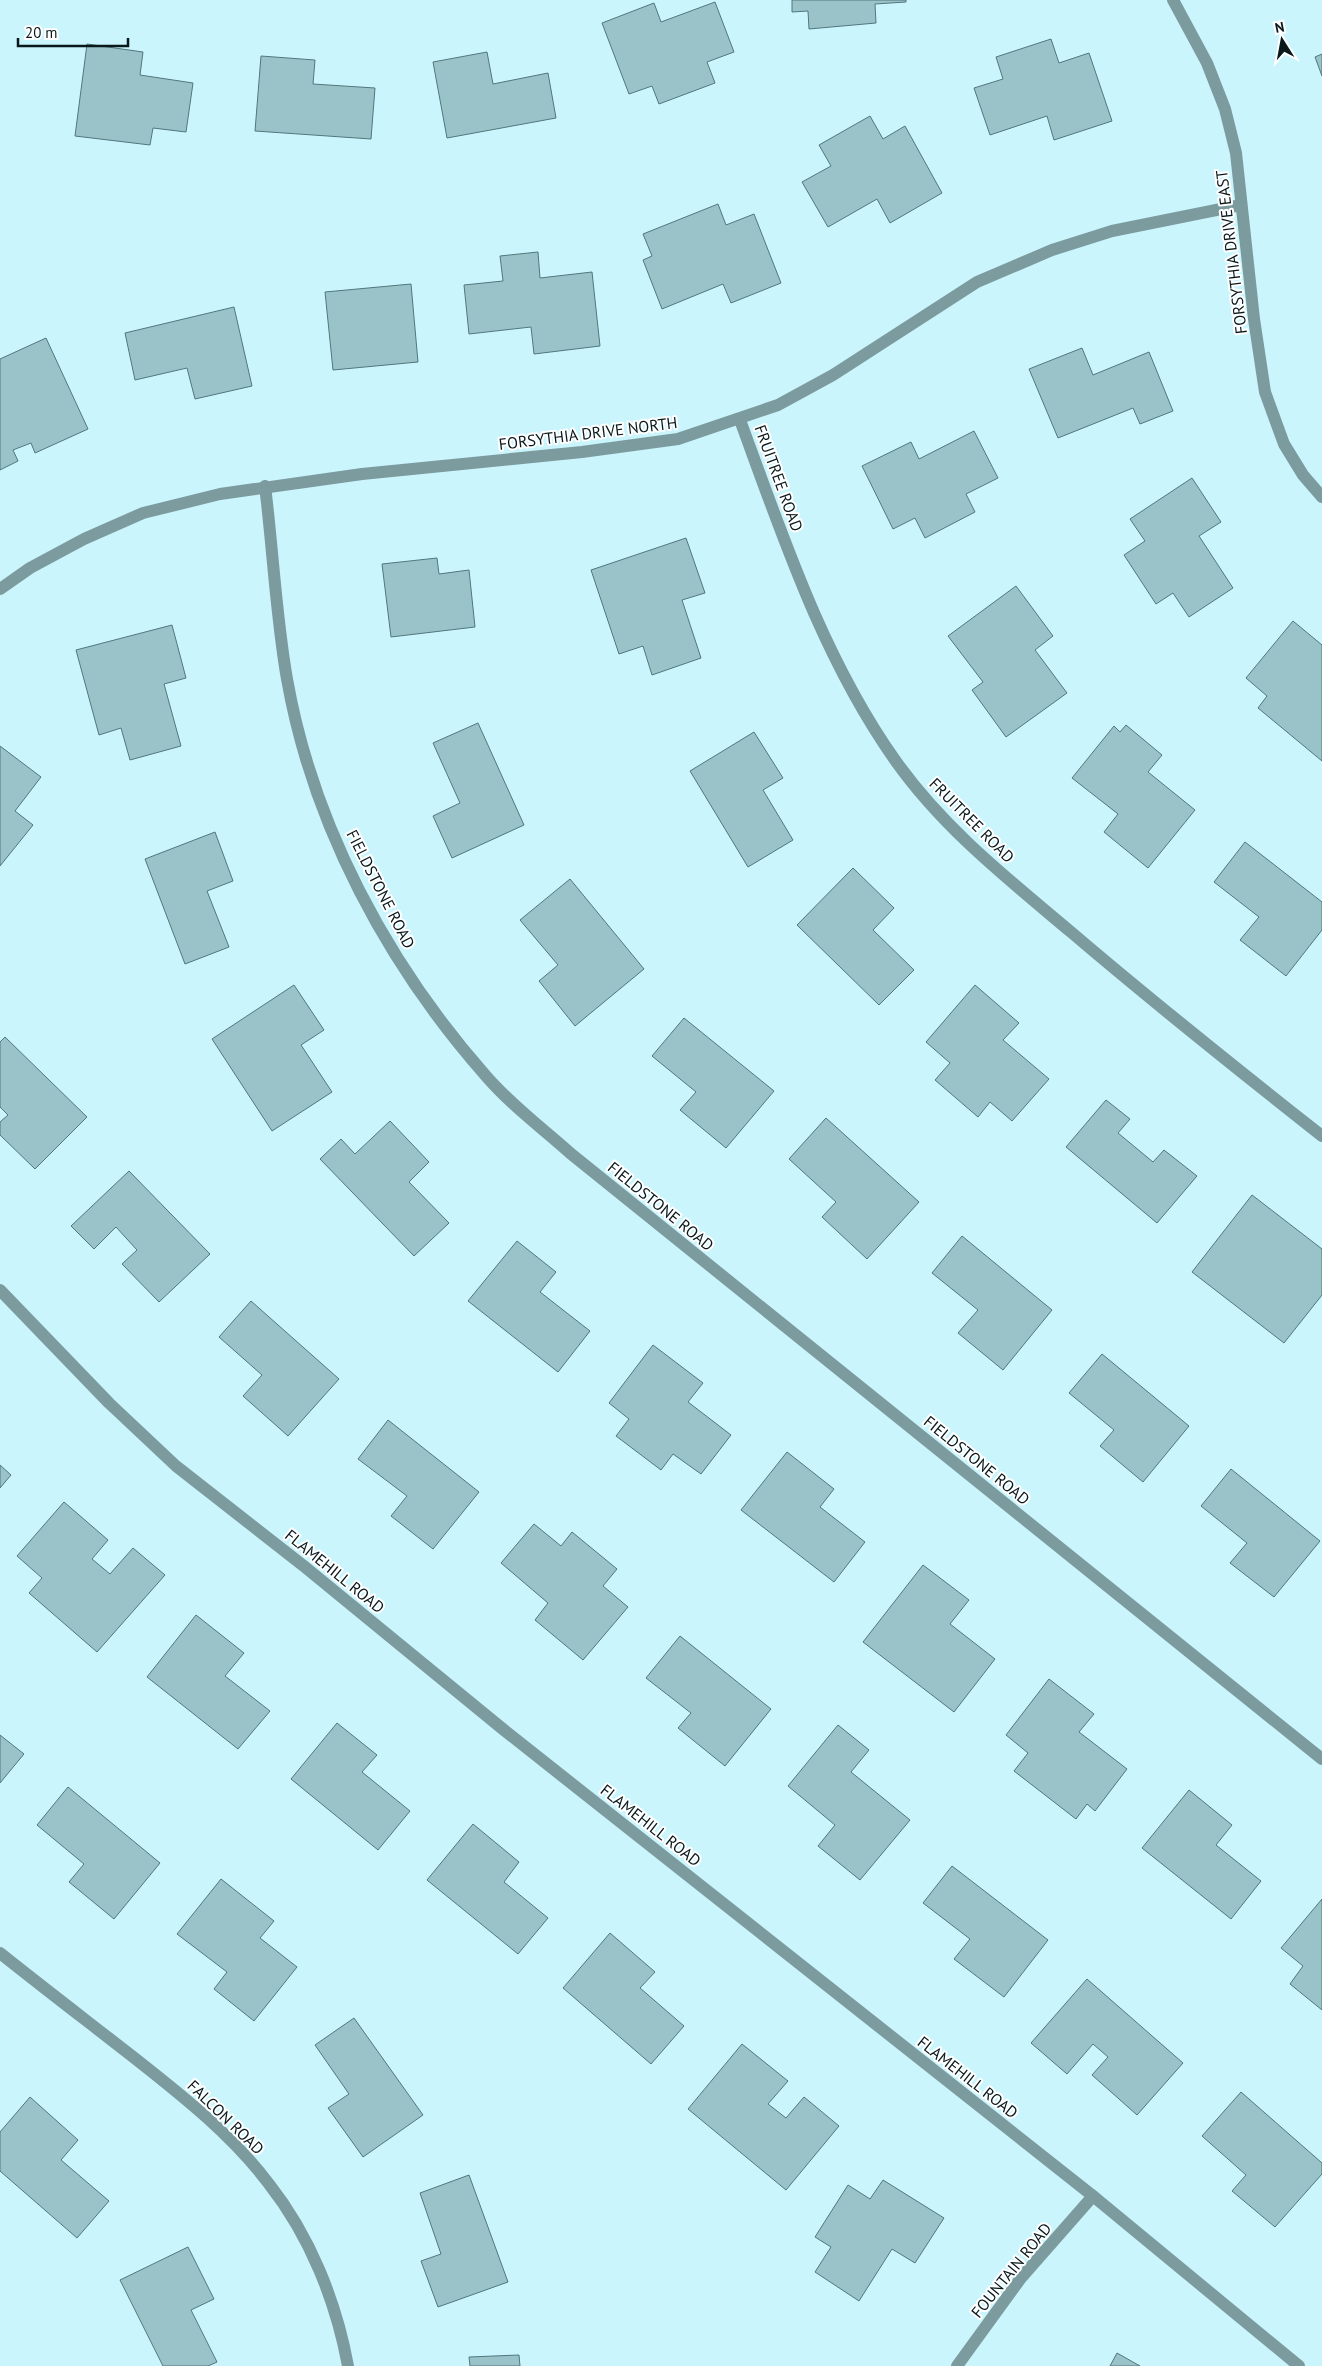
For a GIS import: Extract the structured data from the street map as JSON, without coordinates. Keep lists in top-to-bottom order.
{
  "streets": {
    "street": [
      "FORSYTHIA DRIVE EAST",
      "FORSYTHIA DRIVE NORTH",
      "FRUITREE ROAD",
      "FIELDSTONE ROAD",
      "FLAMEHILL ROAD",
      "FALCON ROAD",
      "FOUNTAIN ROAD"
    ]
  },
  "crossings": [
    ["FORSYTHIA DRIVE EAST", "FORSYTHIA DRIVE NORTH"],
    ["FORSYTHIA DRIVE NORTH", "FRUITREE ROAD"],
    ["FORSYTHIA DRIVE NORTH", "FIELDSTONE ROAD"],
    ["FLAMEHILL ROAD", "FOUNTAIN ROAD"]
  ],
  "scale_bar": "20 m",
  "north": "top"
}
